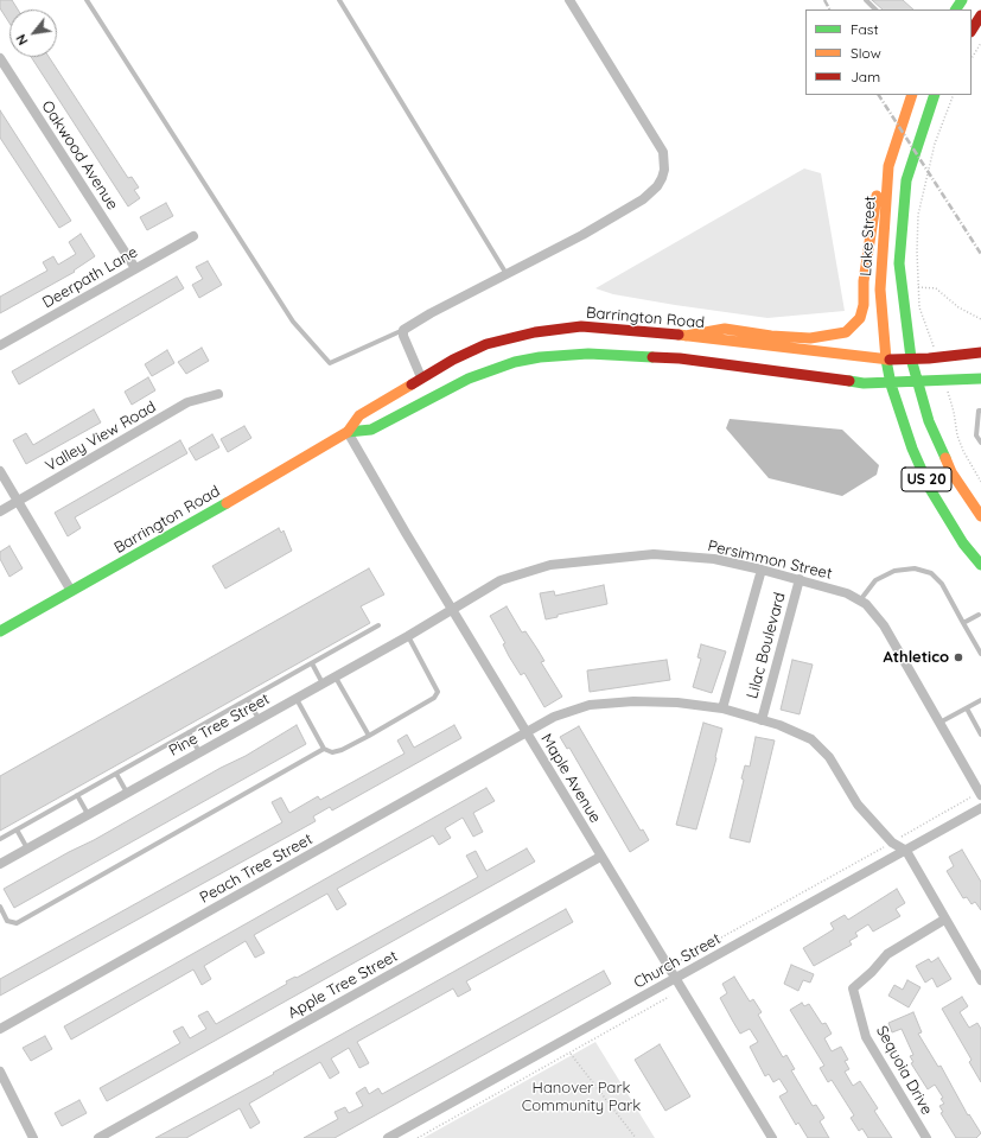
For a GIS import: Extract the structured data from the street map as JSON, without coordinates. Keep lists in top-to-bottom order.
{
  "streets": {
    "main road": ["Lake Street", "Barrington Road", "US 20"],
    "street": [
      "Oakwood Avenue",
      "Deerpath Lane",
      "Valley View Road",
      "Persimmon Street",
      "Lilac Boulevard",
      "Pine Tree Street",
      "Maple Avenue",
      "Peach Tree Street",
      "Church Street",
      "Apple Tree Street",
      "Sequoia Drive"
    ]
  },
  "crossings": [
    ["Oakwood Avenue", "Deerpath Lane"],
    ["Lake Street", "Barrington Road"],
    ["Lake Street", "US 20"],
    ["Barrington Road", "US 20"],
    ["Barrington Road", "Maple Avenue"],
    ["Persimmon Street", "Lilac Boulevard"],
    ["Persimmon Street", "Pine Tree Street"],
    ["Persimmon Street", "Maple Avenue"],
    ["Lilac Boulevard", "Peach Tree Street"],
    ["Pine Tree Street", "Maple Avenue"],
    ["Maple Avenue", "Peach Tree Street"],
    ["Maple Avenue", "Church Street"],
    ["Maple Avenue", "Apple Tree Street"],
    ["Peach Tree Street", "Church Street"]
  ],
  "parks": ["Hanover Park Community Park"],
  "places": ["Athletico"],
  "legend": ["Fast", "Slow", "Jam"],
  "north": "bottom left"
}
